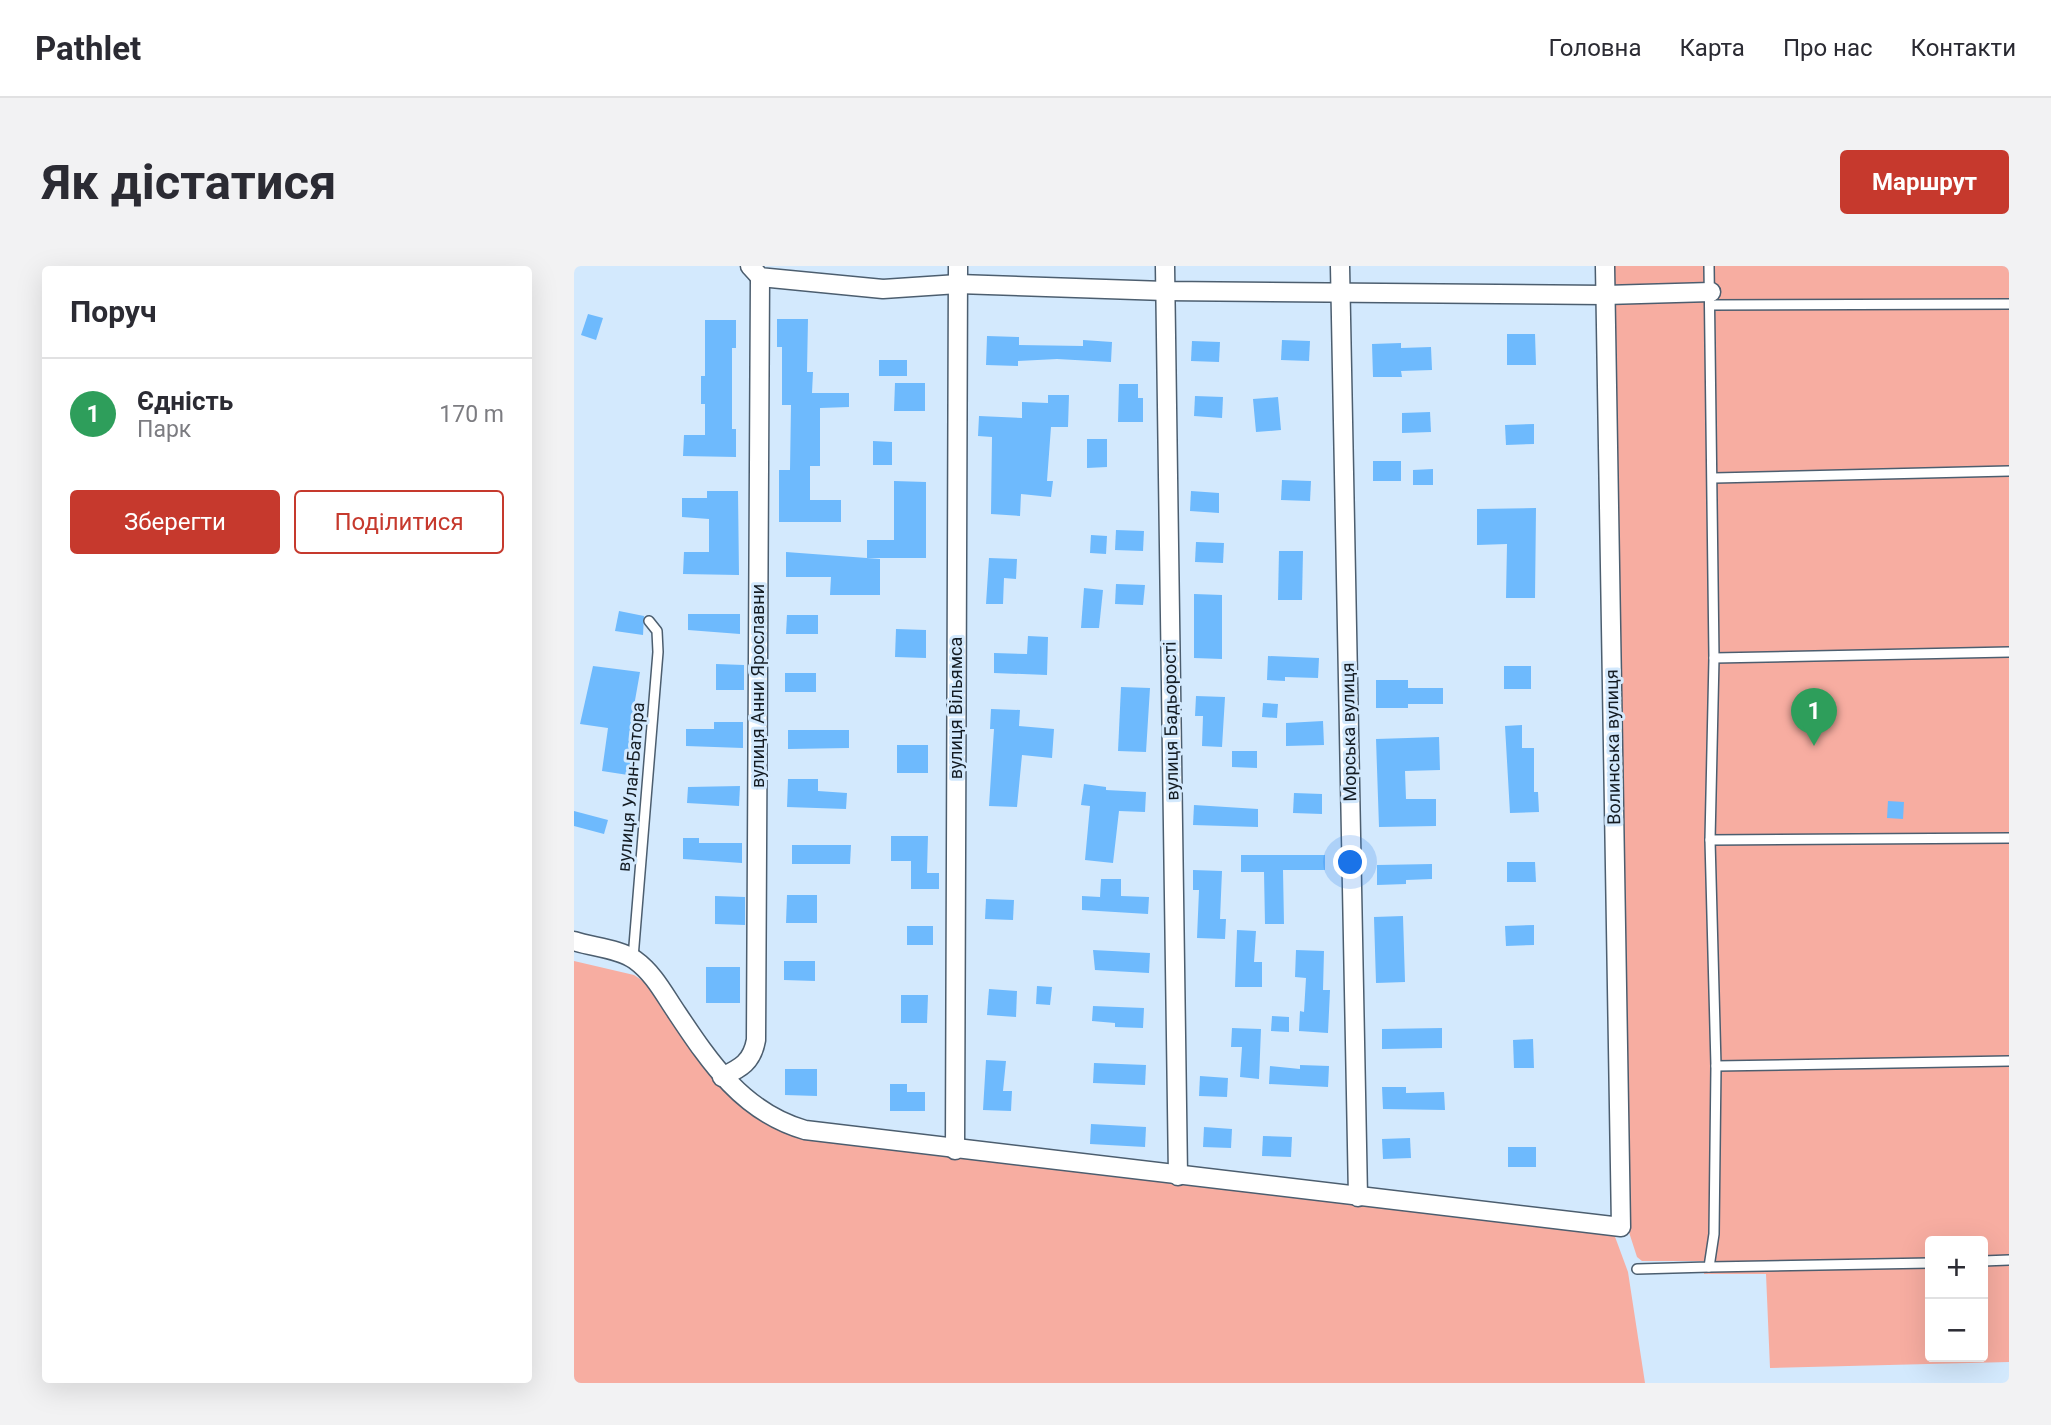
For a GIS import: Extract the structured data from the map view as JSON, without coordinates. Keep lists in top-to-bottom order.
{
  "streets": {
    "street": [
      "вулиця Анни Ярославни",
      "вулиця Вільямса",
      "вулиця Бадьорості",
      "Морська вулиця",
      "Волинська вулиця"
    ],
    "lane": ["вулиця Улан-Батора"]
  },
  "crossings": [
    ["Морська вулиця", "Волинська вулиця"]
  ],
  "page": {
    "header": "Pathlet",
    "nav": [
      "Головна",
      "Карта",
      "Про нас",
      "Контакти"
    ],
    "buttons": [
      "Маршрут",
      ["Зберегти", "Поділитися"]
    ],
    "title": "Як дістатися",
    "heading": "Поруч",
    "list": [
      {
        "mark": "1",
        "name": "Єдність",
        "note": "Парк",
        "value": "170 m"
      }
    ],
    "pins": "1",
    "map_buttons": ["+", "−"]
  }
}
